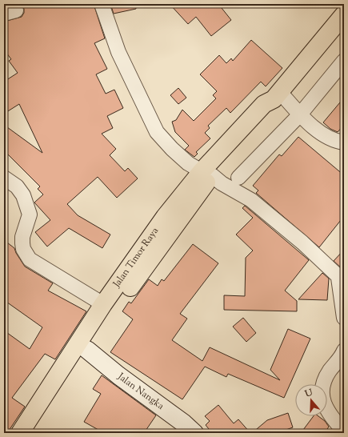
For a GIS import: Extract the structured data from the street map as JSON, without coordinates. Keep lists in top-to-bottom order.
{
  "streets": {
    "highway": ["Jalan Timor Raya"],
    "street": ["Jalan Nangka"]
  },
  "crossings": [
    ["Jalan Timor Raya", "Jalan Nangka"]
  ],
  "north": "top"
}
